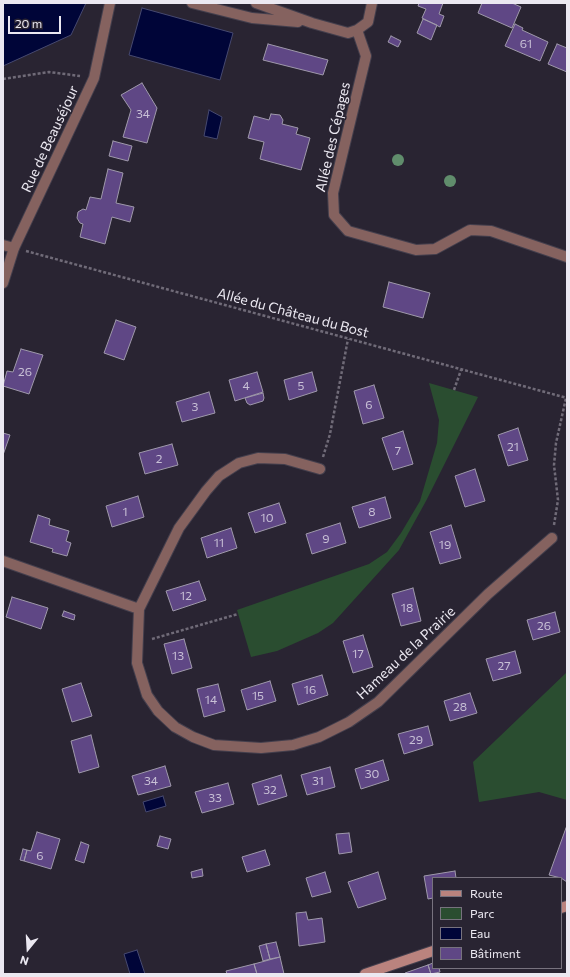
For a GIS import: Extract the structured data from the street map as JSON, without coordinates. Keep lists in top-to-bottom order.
{
  "streets": {
    "street": ["Allée des Cépages", "Rue de Beauséjour", "Hameau de la Prairie"],
    "path": ["Allée du Château du Bost"]
  },
  "crossings": [
    ["Rue de Beauséjour", "Allée du Château du Bost"]
  ],
  "house_numbers": [
    "61",
    "34",
    "26",
    "4",
    "5",
    "6",
    "3",
    "21",
    "7",
    "2",
    "1",
    "8",
    "10",
    "9",
    "11",
    "19",
    "12",
    "18",
    "26",
    "17",
    "13",
    "27",
    "16",
    "15",
    "14",
    "28",
    "29",
    "30",
    "34",
    "31",
    "32",
    "33",
    "6"
  ],
  "legend": [
    "Route",
    "Parc",
    "Eau",
    "Bâtiment"
  ],
  "scale_bar": "20 m",
  "north": "bottom"
}
